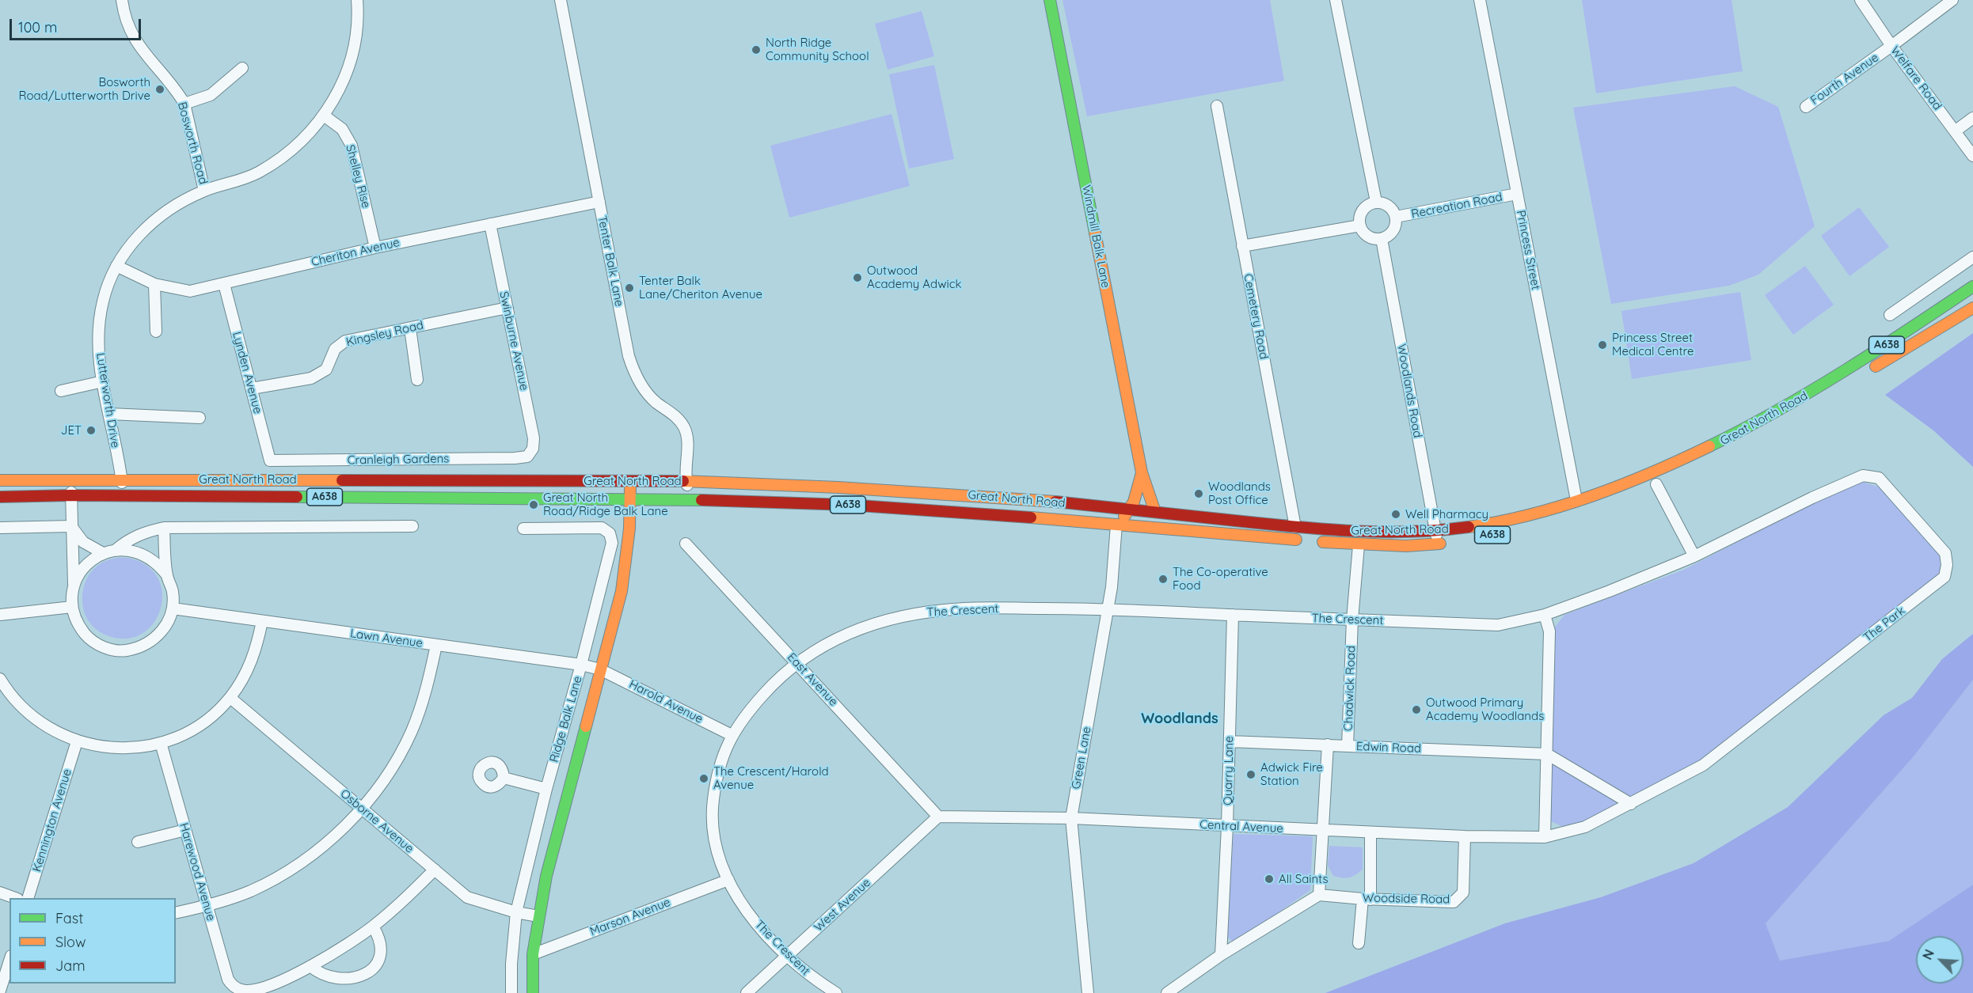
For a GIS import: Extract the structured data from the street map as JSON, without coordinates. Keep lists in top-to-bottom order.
{
  "streets": {
    "main road": [
      "Windmill Balk Lane",
      "A638",
      "Great North Road",
      "Ridge Balk Lane"
    ],
    "street": [
      "Welfare Road",
      "Fourth Avenue",
      "Bosworth Road",
      "Shelley Rise",
      "Recreation Road",
      "Princess Street",
      "Cheriton Avenue",
      "Tenter Balk Lane",
      "Cemetery Road",
      "Kingsley Road",
      "Swinburne Avenue",
      "Lynden Avenue",
      "Woodlands Road",
      "Lutterworth Drive",
      "Cranleigh Gardens",
      "The Crescent",
      "The Park",
      "Lawn Avenue",
      "East Avenue",
      "Chadwick Road",
      "Harold Avenue",
      "Edwin Road",
      "Green Lane",
      "Quarry Lane",
      "Kennington Avenue",
      "Osborne Avenue",
      "Central Avenue",
      "Harewood Avenue",
      "Woodside Road",
      "West Avenue",
      "Marson Avenue"
    ]
  },
  "crossings": [
    ["Welfare Road", "Fourth Avenue"],
    ["Bosworth Road", "Lutterworth Drive"],
    ["Shelley Rise", "Cheriton Avenue"],
    ["Shelley Rise", "Lutterworth Drive"],
    ["Recreation Road", "Princess Street"],
    ["Recreation Road", "Woodlands Road"],
    ["Windmill Balk Lane", "Great North Road"],
    ["Princess Street", "Great North Road"],
    ["Cheriton Avenue", "Tenter Balk Lane"],
    ["Cheriton Avenue", "Swinburne Avenue"],
    ["Cheriton Avenue", "Lynden Avenue"],
    ["Cheriton Avenue", "Lutterworth Drive"],
    ["Tenter Balk Lane", "Great North Road"],
    ["Cemetery Road", "Great North Road"],
    ["Kingsley Road", "Swinburne Avenue"],
    ["Kingsley Road", "Lynden Avenue"],
    ["Swinburne Avenue", "Cranleigh Gardens"],
    ["Lynden Avenue", "Cranleigh Gardens"],
    ["Woodlands Road", "Great North Road"],
    ["Lutterworth Drive", "Great North Road"],
    ["Great North Road", "Chadwick Road"],
    ["Great North Road", "Ridge Balk Lane"],
    ["Great North Road", "Green Lane"],
    ["The Crescent", "The Park"],
    ["The Crescent", "East Avenue"],
    ["The Crescent", "Chadwick Road"],
    ["The Crescent", "Harold Avenue"],
    ["The Crescent", "Green Lane"],
    ["The Crescent", "Quarry Lane"],
    ["The Crescent", "West Avenue"],
    ["The Crescent", "Marson Avenue"],
    ["The Park", "Central Avenue"],
    ["Lawn Avenue", "Harold Avenue"],
    ["Lawn Avenue", "Ridge Balk Lane"],
    ["East Avenue", "Central Avenue"],
    ["East Avenue", "West Avenue"],
    ["Chadwick Road", "Edwin Road"],
    ["Harold Avenue", "Ridge Balk Lane"],
    ["Ridge Balk Lane", "Osborne Avenue"],
    ["Ridge Balk Lane", "Marson Avenue"],
    ["Edwin Road", "Quarry Lane"],
    ["Green Lane", "Central Avenue"],
    ["Quarry Lane", "Central Avenue"],
    ["Central Avenue", "Woodside Road"],
    ["Central Avenue", "West Avenue"]
  ],
  "districts": ["Woodlands"],
  "places": [
    "North Ridge Community School",
    "Bosworth Road/Lutterworth Drive",
    "Outwood Academy Adwick",
    "Tenter Balk Lane/Cheriton Avenue",
    "Princess Street Medical Centre",
    "JET",
    "Woodlands Post Office",
    "Great North Road/Ridge Balk Lane",
    "Well Pharmacy",
    "The Co-operative Food",
    "Outwood Primary Academy Woodlands",
    "Adwick Fire Station",
    "The Crescent/Harold Avenue",
    "All Saints"
  ],
  "legend": ["Fast", "Slow", "Jam"],
  "scale_bar": "100 m",
  "north": "top left"
}
